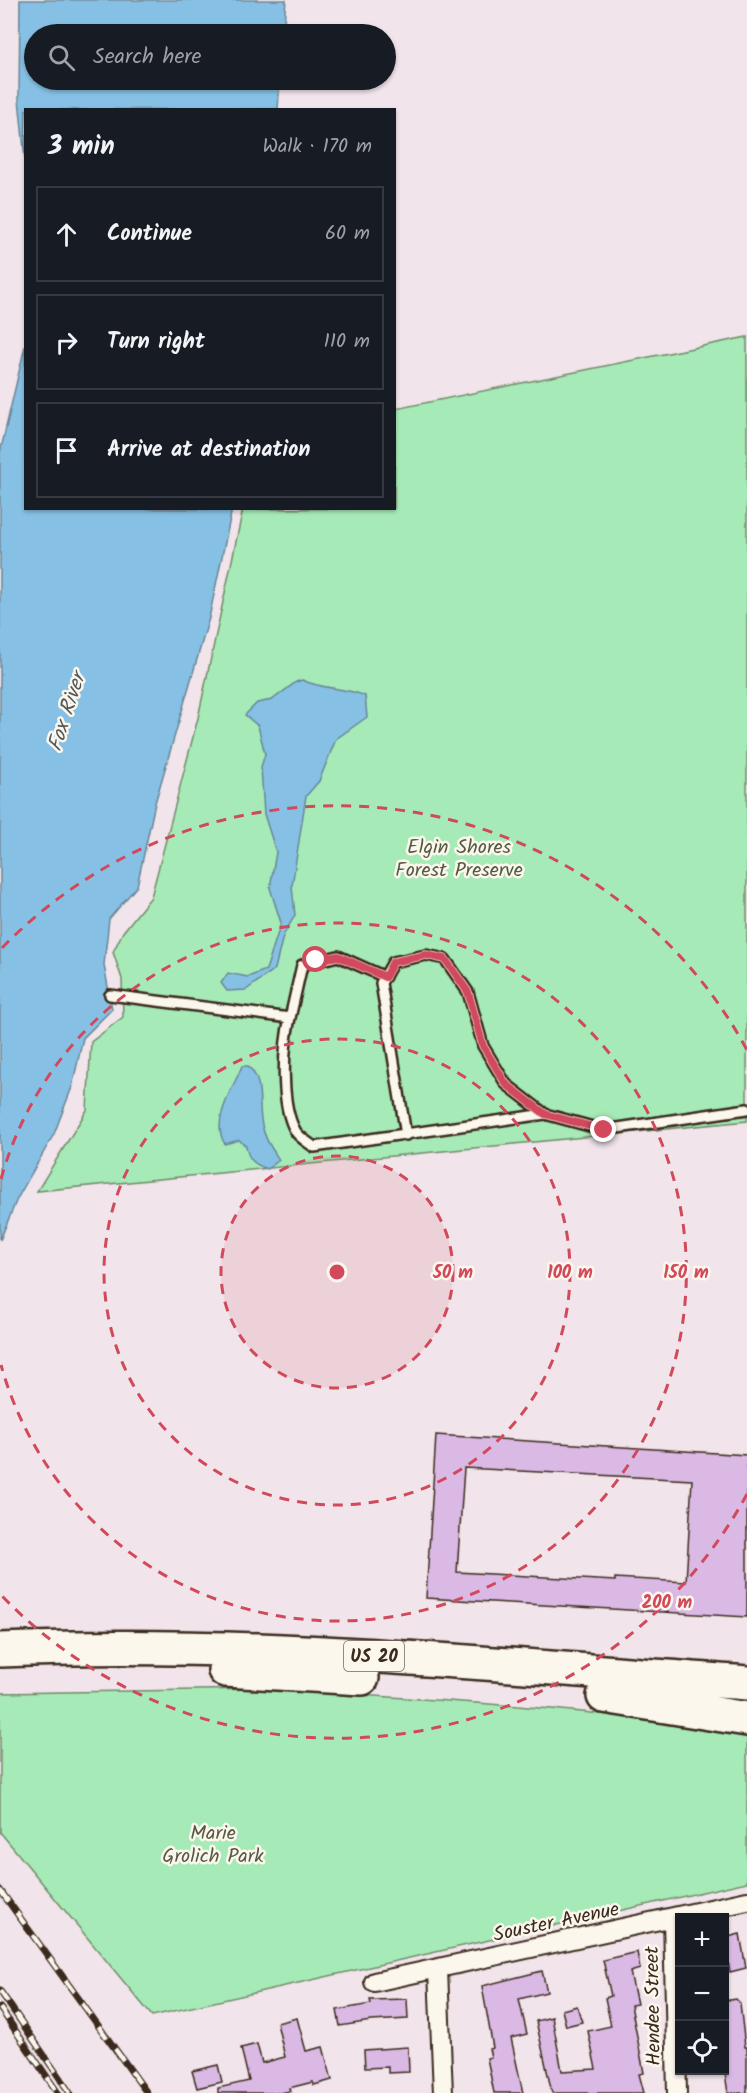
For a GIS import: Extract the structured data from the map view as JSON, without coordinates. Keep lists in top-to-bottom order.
{
  "streets": {
    "highway": ["US 20"],
    "street": ["Souster Avenue", "Hendee Street"]
  },
  "crossings": [
    ["Souster Avenue", "Hendee Street"]
  ],
  "water": ["Fox River"],
  "parks": ["Elgin Shores Forest Preserve", "Marie Grolich Park"],
  "page": {
    "search": "Search here",
    "heading": ["3 min", "Walk · 170 m"],
    "list": [
      ["Continue", "60 m"],
      ["Turn right", "110 m"],
      "Arrive at destination"
    ],
    "map_buttons": ["+", "−"]
  },
  "rings": [
    "50 m",
    "100 m",
    "150 m",
    "200 m"
  ]
}
